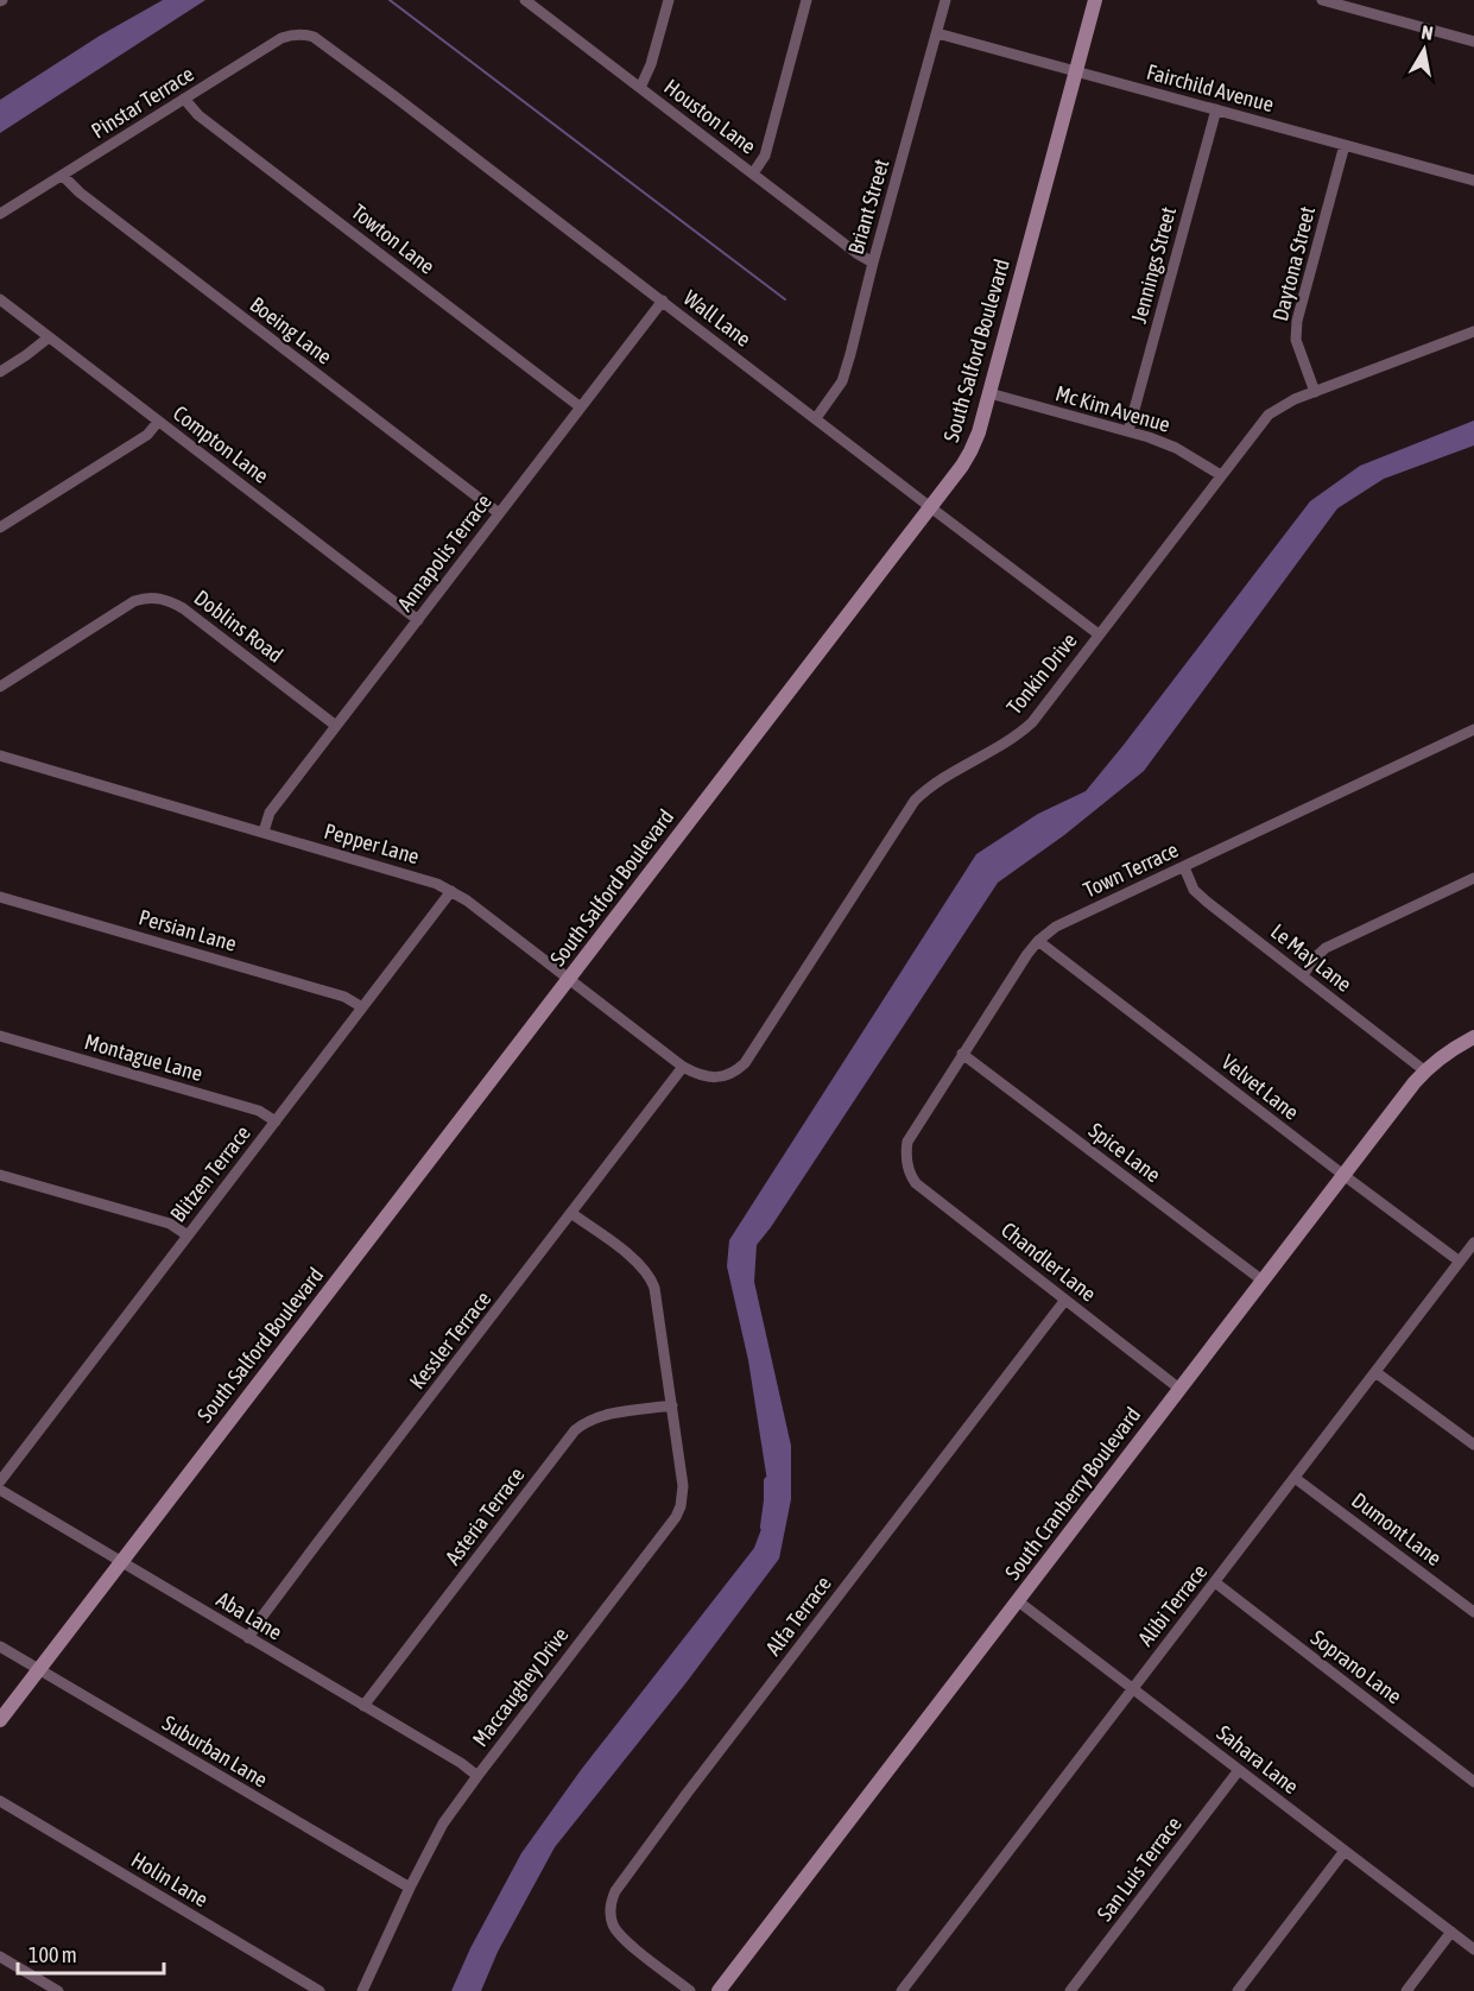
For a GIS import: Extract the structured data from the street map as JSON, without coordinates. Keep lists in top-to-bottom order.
{
  "streets": {
    "street": [
      "Fairchild Avenue",
      "Pinstar Terrace",
      "Houston Lane",
      "Briant Street",
      "Towton Lane",
      "Daytona Street",
      "Jennings Street",
      "Wall Lane",
      "Boeing Lane",
      "South Salford Boulevard",
      "Mc Kim Avenue",
      "Compton Lane",
      "Annapolis Terrace",
      "Doblins Road",
      "Tonkin Drive",
      "Pepper Lane",
      "Town Terrace",
      "Persian Lane",
      "Le May Lane",
      "Montague Lane",
      "Velvet Lane",
      "Spice Lane",
      "Blitzen Terrace",
      "Chandler Lane",
      "Kessler Terrace",
      "South Cranberry Boulevard",
      "Asteria Terrace",
      "Dumont Lane",
      "Alibi Terrace",
      "Aba Lane",
      "Alfa Terrace",
      "Soprano Lane",
      "Maccaughey Drive",
      "Suburban Lane",
      "Sahara Lane",
      "San Luis Terrace",
      "Holin Lane"
    ]
  },
  "crossings": [
    ["Fairchild Avenue", "Briant Street"],
    ["Fairchild Avenue", "Daytona Street"],
    ["Fairchild Avenue", "Jennings Street"],
    ["Fairchild Avenue", "South Salford Boulevard"],
    ["Pinstar Terrace", "Towton Lane"],
    ["Pinstar Terrace", "Wall Lane"],
    ["Pinstar Terrace", "Boeing Lane"],
    ["Houston Lane", "Briant Street"],
    ["Briant Street", "Wall Lane"],
    ["Towton Lane", "Annapolis Terrace"],
    ["Daytona Street", "Tonkin Drive"],
    ["Jennings Street", "Mc Kim Avenue"],
    ["Wall Lane", "South Salford Boulevard"],
    ["Wall Lane", "Annapolis Terrace"],
    ["Wall Lane", "Tonkin Drive"],
    ["Boeing Lane", "Annapolis Terrace"],
    ["South Salford Boulevard", "Mc Kim Avenue"],
    ["South Salford Boulevard", "Pepper Lane"],
    ["South Salford Boulevard", "Aba Lane"],
    ["South Salford Boulevard", "Suburban Lane"],
    ["Mc Kim Avenue", "Tonkin Drive"],
    ["Compton Lane", "Annapolis Terrace"],
    ["Annapolis Terrace", "Doblins Road"],
    ["Annapolis Terrace", "Pepper Lane"],
    ["Tonkin Drive", "Pepper Lane"],
    ["Tonkin Drive", "Kessler Terrace"],
    ["Pepper Lane", "Blitzen Terrace"],
    ["Pepper Lane", "Kessler Terrace"],
    ["Town Terrace", "Le May Lane"],
    ["Town Terrace", "Velvet Lane"],
    ["Town Terrace", "Spice Lane"],
    ["Town Terrace", "Chandler Lane"],
    ["Persian Lane", "Blitzen Terrace"],
    ["Le May Lane", "South Cranberry Boulevard"],
    ["Montague Lane", "Blitzen Terrace"],
    ["Velvet Lane", "South Cranberry Boulevard"],
    ["Velvet Lane", "Alibi Terrace"],
    ["Spice Lane", "South Cranberry Boulevard"],
    ["Chandler Lane", "South Cranberry Boulevard"],
    ["Chandler Lane", "Alfa Terrace"],
    ["Kessler Terrace", "Aba Lane"],
    ["Kessler Terrace", "Maccaughey Drive"],
    ["South Cranberry Boulevard", "Sahara Lane"],
    ["Asteria Terrace", "Aba Lane"],
    ["Asteria Terrace", "Maccaughey Drive"],
    ["Dumont Lane", "Alibi Terrace"],
    ["Alibi Terrace", "Soprano Lane"],
    ["Alibi Terrace", "Sahara Lane"],
    ["Aba Lane", "Maccaughey Drive"],
    ["Maccaughey Drive", "Suburban Lane"],
    ["Sahara Lane", "San Luis Terrace"]
  ],
  "scale_bar": "100 m",
  "north": "top"
}
